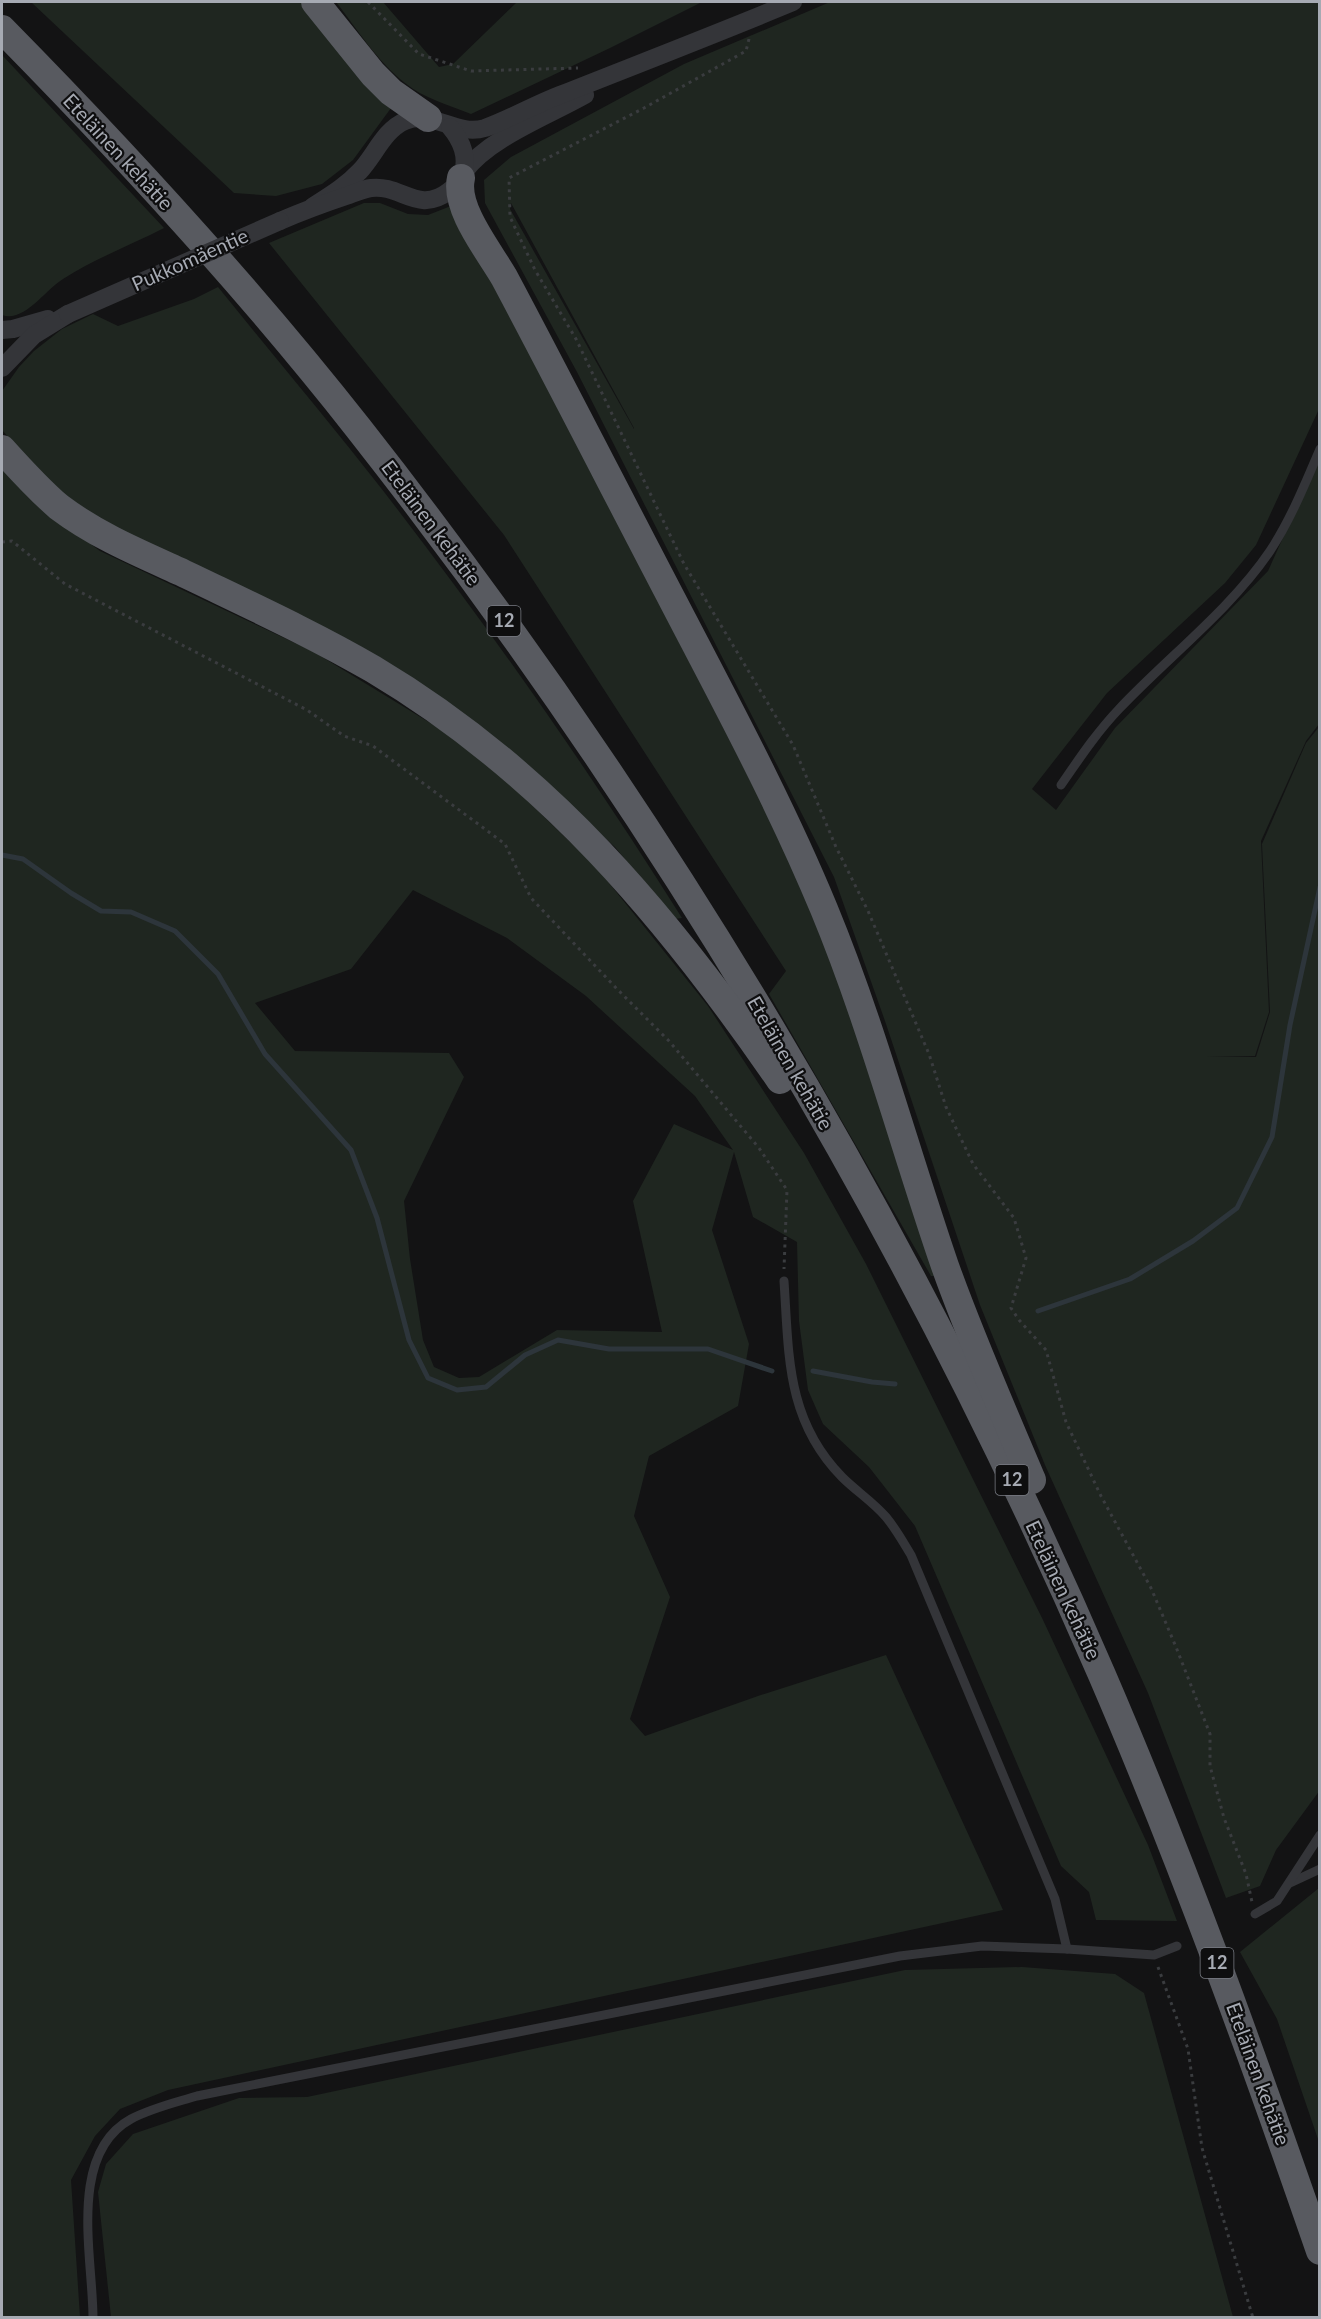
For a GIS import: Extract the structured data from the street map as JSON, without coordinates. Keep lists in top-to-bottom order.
{
  "streets": {
    "highway": ["Eteläinen kehätie", "12"],
    "street": ["Pukkomäentie"]
  }
}
